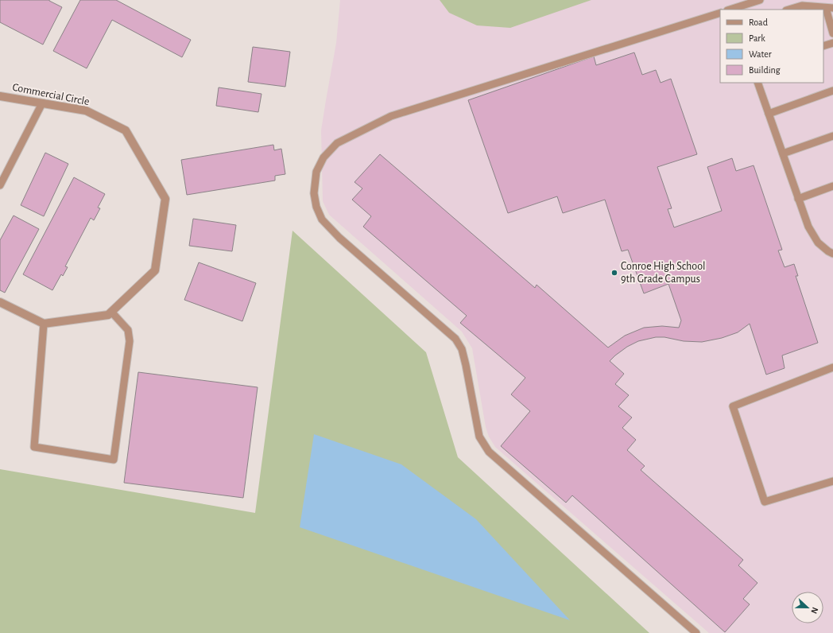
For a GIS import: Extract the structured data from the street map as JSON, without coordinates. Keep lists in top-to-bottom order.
{
  "streets": {
    "street": ["Commercial Circle"]
  },
  "places": ["Conroe High School 9th Grade Campus"],
  "legend": [
    "Road",
    "Park",
    "Water",
    "Building"
  ],
  "north": "right"
}
